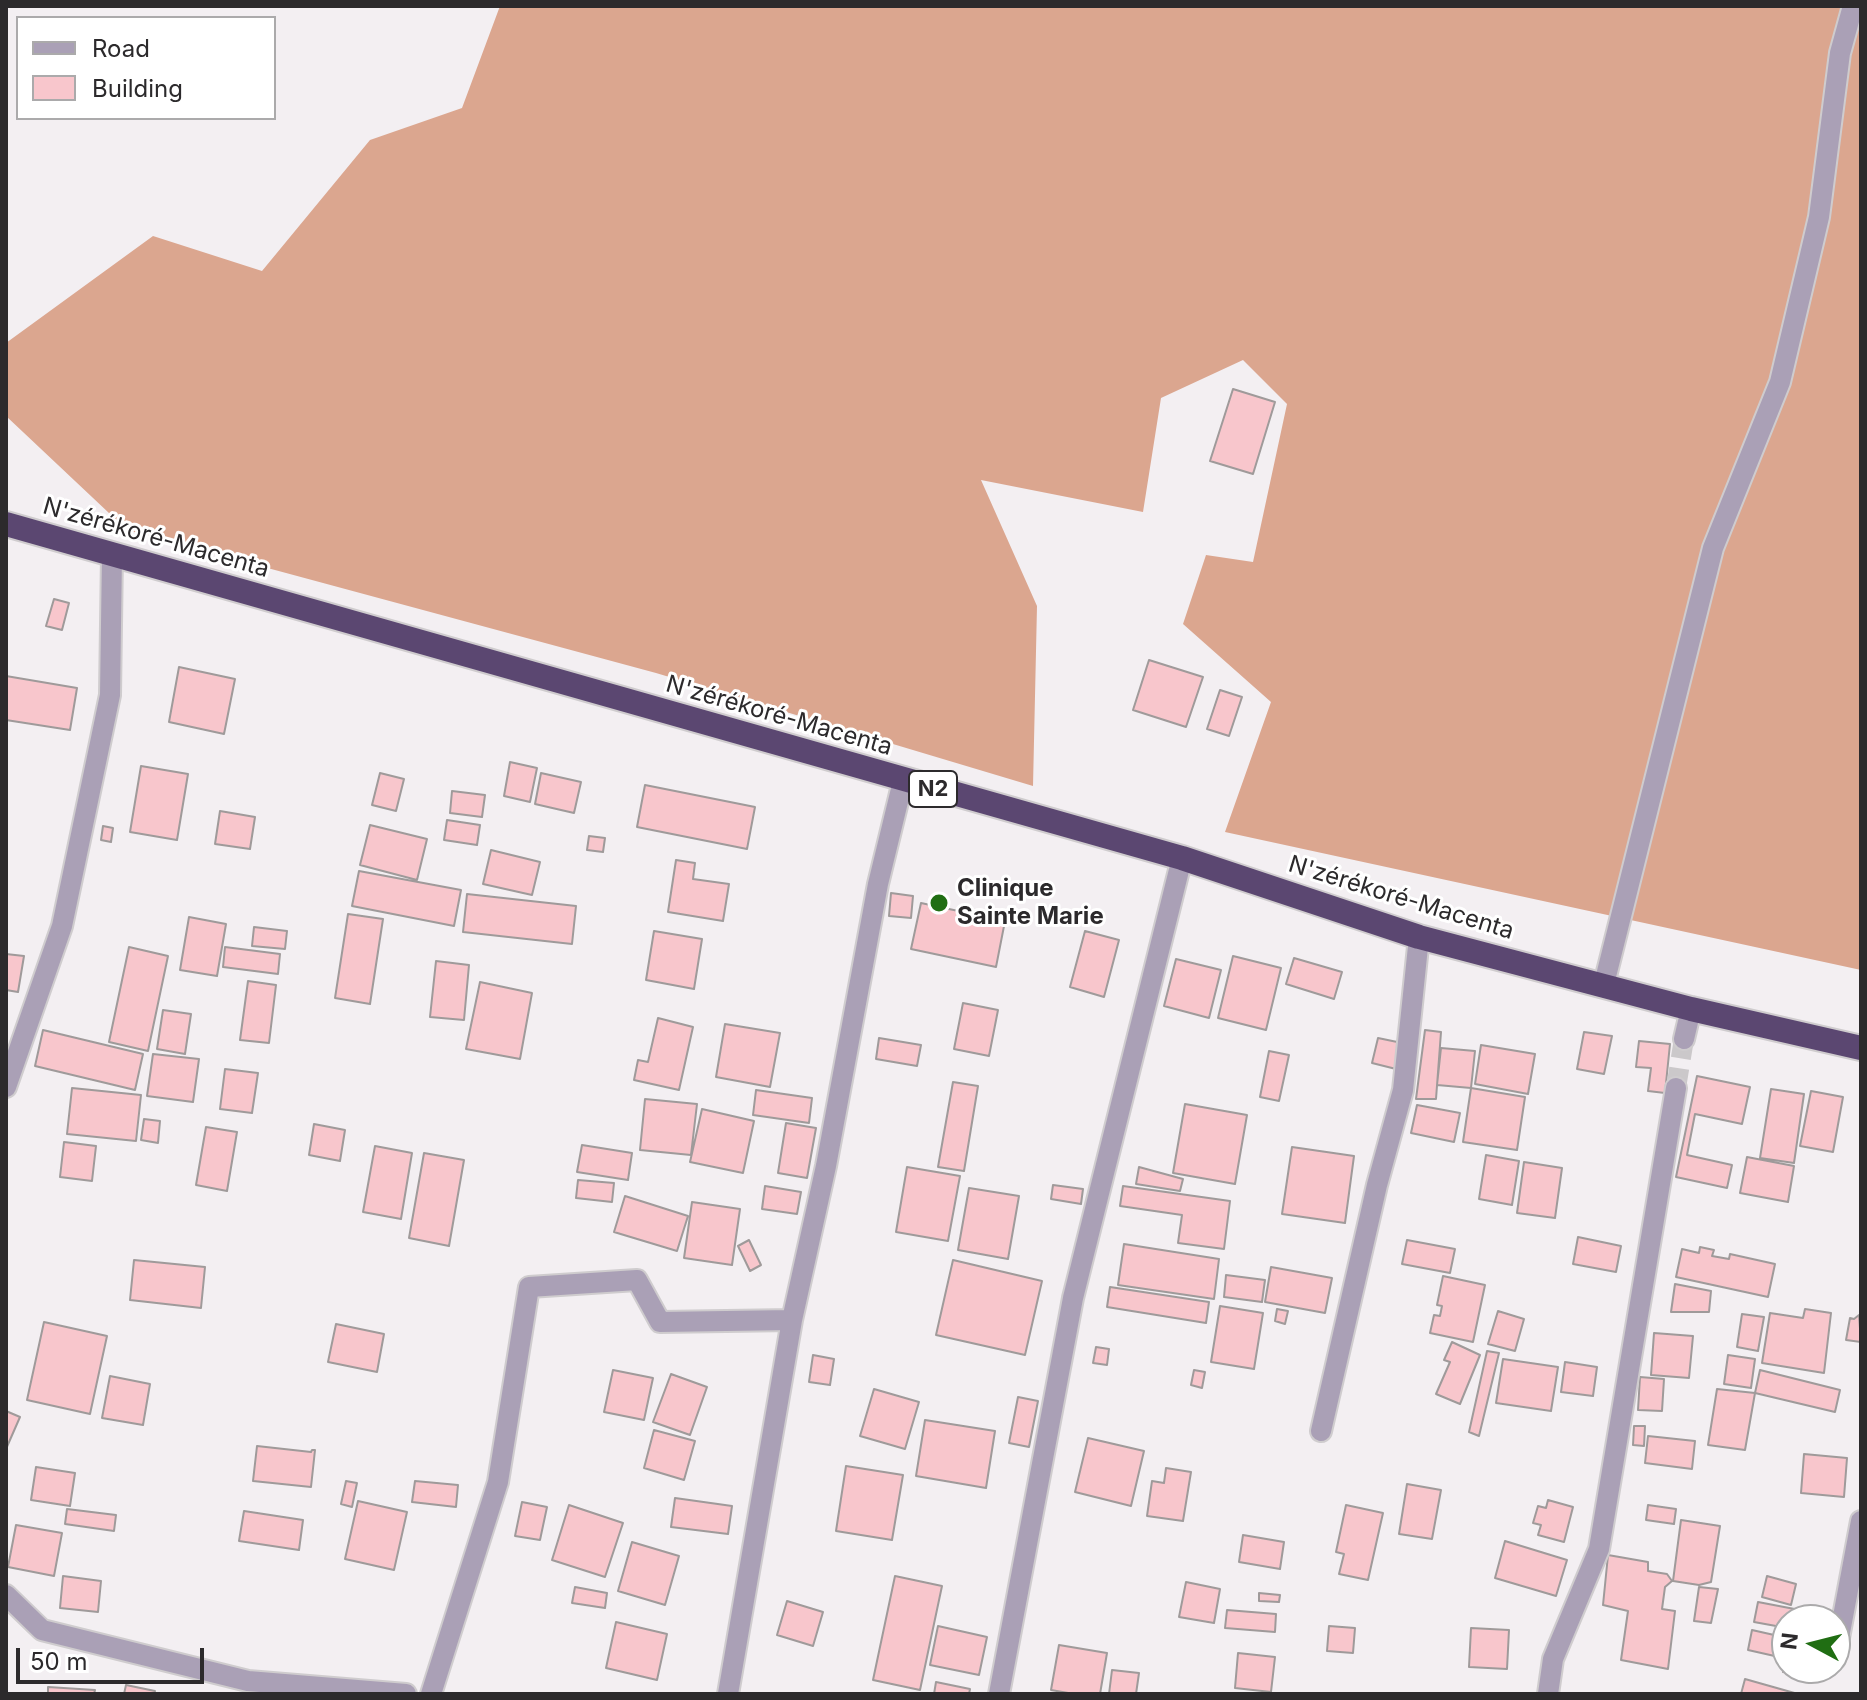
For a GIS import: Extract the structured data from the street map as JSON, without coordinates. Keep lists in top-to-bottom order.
{
  "streets": {
    "highway": ["N'zérékoré-Macenta", "N2"]
  },
  "places": ["Clinique Sainte Marie"],
  "legend": ["Road", "Building"],
  "scale_bar": "50 m",
  "north": "left"
}
